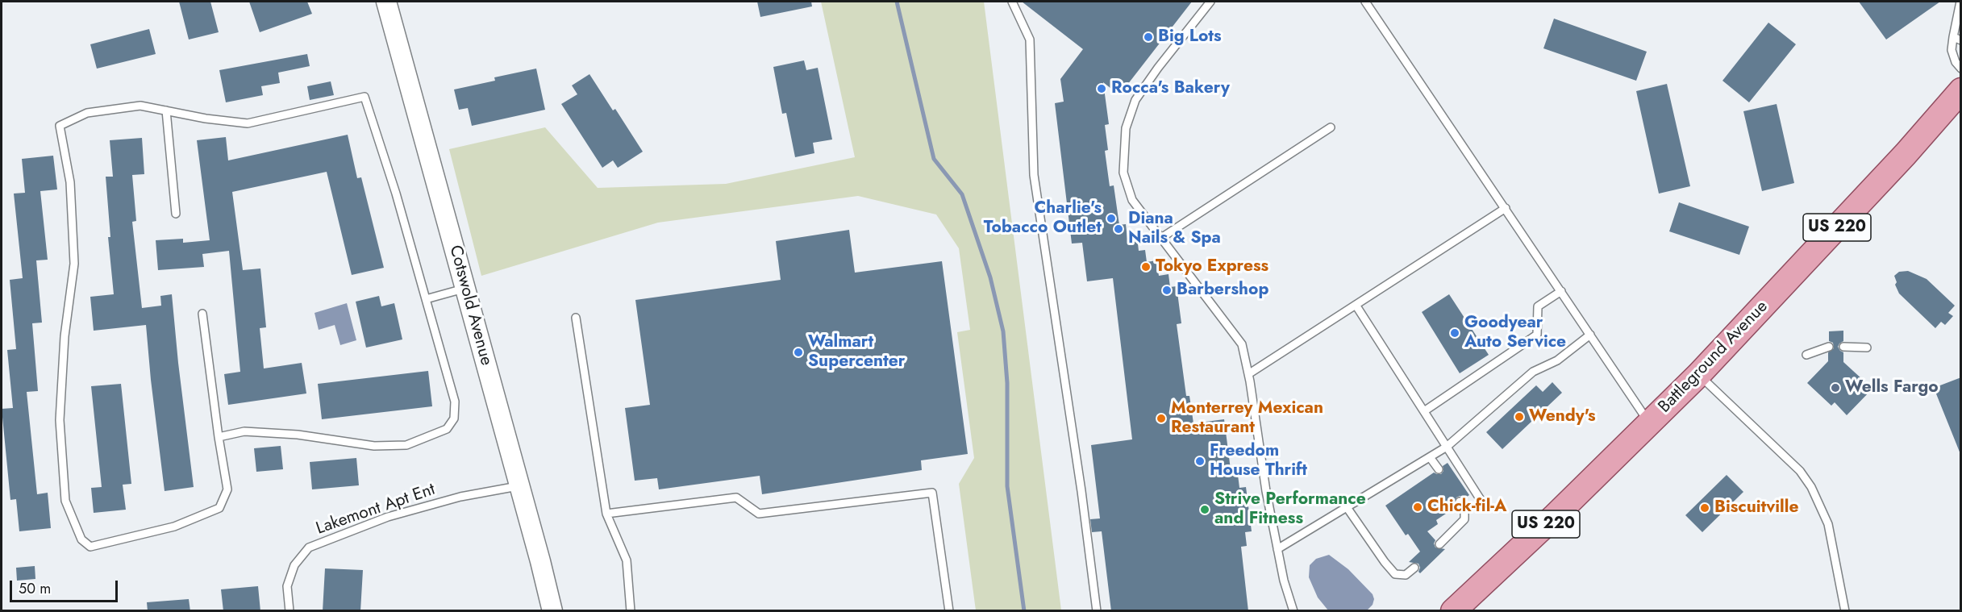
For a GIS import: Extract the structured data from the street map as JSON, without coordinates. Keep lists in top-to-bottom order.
{
  "streets": {
    "main road": ["US 220", "Battleground Avenue"],
    "street": ["Cotswold Avenue"],
    "lane": ["Lakemont Apt Ent"]
  },
  "crossings": [
    ["Cotswold Avenue", "Lakemont Apt Ent"]
  ],
  "places": [
    "Big Lots",
    "Rocca's Bakery",
    "Charlie's Tobacco Outlet",
    "Diana Nails & Spa",
    "Tokyo Express",
    "Barbershop",
    "Goodyear Auto Service",
    "Walmart Supercenter",
    "Wells Fargo",
    "Wendy's",
    "Monterrey Mexican Restaurant",
    "Freedom House Thrift",
    "Chick-fil-A",
    "Biscuitville",
    "Strive Performance and Fitness"
  ],
  "scale_bar": "50 m"
}
